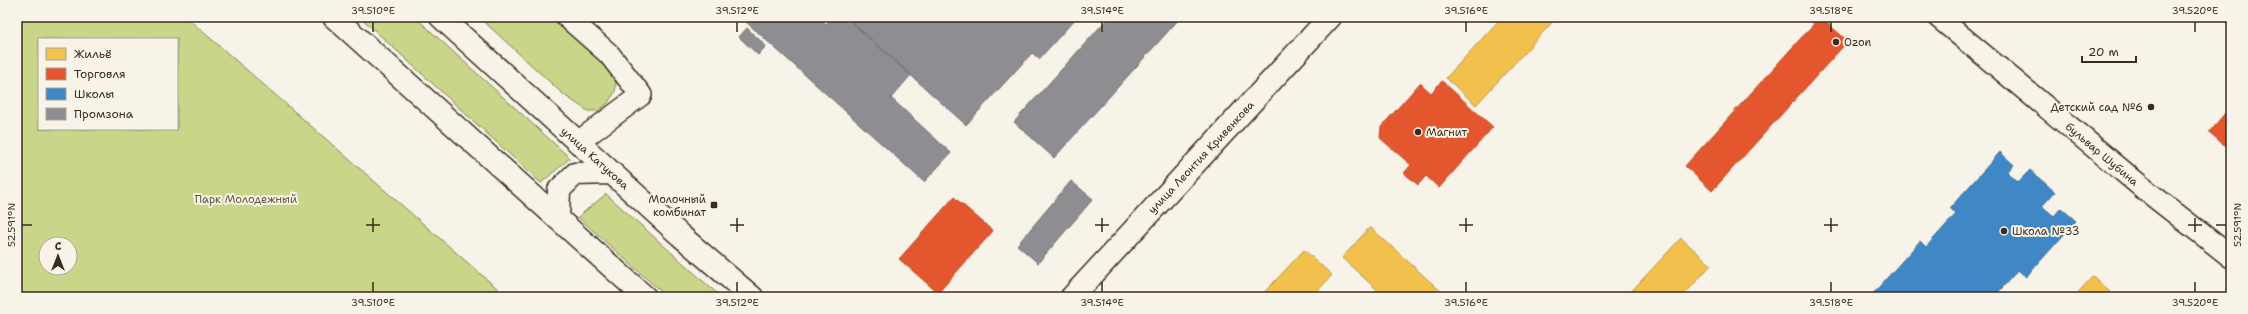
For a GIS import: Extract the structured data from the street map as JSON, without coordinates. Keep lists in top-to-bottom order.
{
  "streets": {
    "main road": ["улица Леонтия Кривенкова", "улица Катукова"],
    "street": ["бульвар Шубина"]
  },
  "parks": ["Парк Молодежный"],
  "places": {
    "other": [
      "Ozon",
      "Детский сад №6",
      "Магнит",
      "Школа №33"
    ],
    "transit": ["Молочный комбинат"]
  },
  "legend": [
    "Жильё",
    "Торговля",
    "Школы",
    "Промзона"
  ],
  "scale_bar": "20 m",
  "north": "top",
  "coordinates": [
    "39.510°E",
    "39.512°E",
    "39.514°E",
    "39.516°E",
    "39.518°E",
    "39.520°E",
    "52.591°N"
  ]
}
